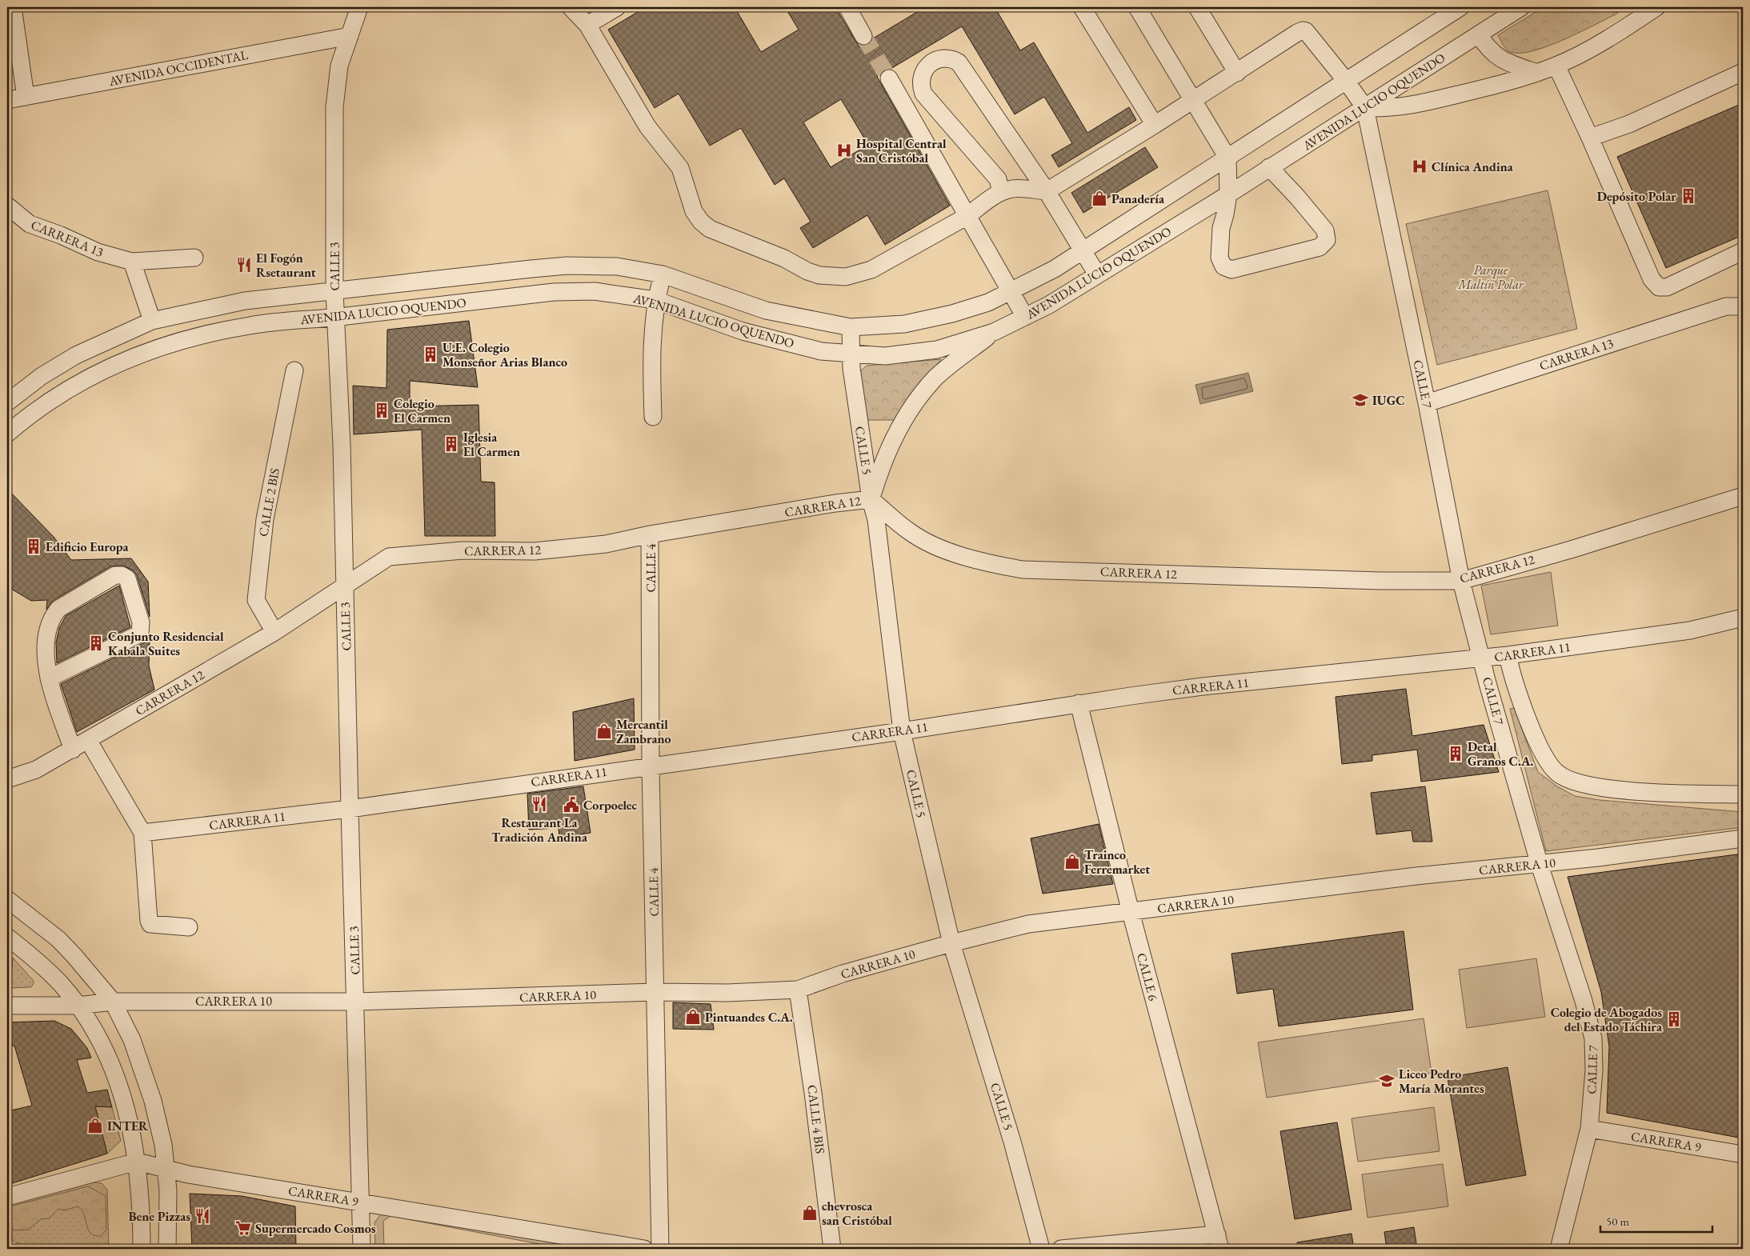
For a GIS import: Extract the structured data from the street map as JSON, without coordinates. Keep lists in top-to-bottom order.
{
  "streets": {
    "street": [
      "AVENIDA OCCIDENTAL",
      "AVENIDA LUCIO OQUENDO",
      "CARRERA 13",
      "CALLE 3",
      "CALLE 7",
      "CALLE 5",
      "CALLE 2 BIS",
      "CARRERA 12",
      "CALLE 4",
      "CARRERA 11",
      "CARRERA 10",
      "CALLE 6",
      "CALLE 4 BIS",
      "CARRERA 9"
    ]
  },
  "crossings": [
    ["AVENIDA OCCIDENTAL", "CALLE 3"],
    ["AVENIDA LUCIO OQUENDO", "CALLE 3"],
    ["AVENIDA LUCIO OQUENDO", "CALLE 7"],
    ["AVENIDA LUCIO OQUENDO", "CALLE 5"],
    ["CARRERA 13", "CALLE 7"],
    ["CALLE 3", "CARRERA 12"],
    ["CALLE 3", "CARRERA 11"],
    ["CALLE 3", "CARRERA 10"],
    ["CALLE 3", "CARRERA 9"],
    ["CALLE 7", "CARRERA 12"],
    ["CALLE 7", "CARRERA 11"],
    ["CALLE 7", "CARRERA 10"],
    ["CALLE 7", "CARRERA 9"],
    ["CALLE 5", "CARRERA 12"],
    ["CALLE 5", "CARRERA 11"],
    ["CALLE 5", "CARRERA 10"],
    ["CALLE 2 BIS", "CARRERA 12"],
    ["CARRERA 12", "CALLE 4"],
    ["CALLE 4", "CARRERA 11"],
    ["CALLE 4", "CARRERA 10"],
    ["CARRERA 11", "CALLE 6"],
    ["CARRERA 10", "CALLE 6"],
    ["CARRERA 10", "CALLE 4 BIS"]
  ],
  "parks": ["Parque Maltín Polar"],
  "places": {
    "hospital": ["Hospital Central San Cristóbal", "Clínica Andina"],
    "building": [
      "Depósito Polar",
      "U.E. Colegio Monseñor Arias Blanco",
      "Colegio El Carmen",
      "Iglesia El Carmen",
      "Edificio Europa",
      "Conjunto Residencial Kabala Suites",
      "Detal Granos C.A.",
      "Colegio de Abogados del Estado Táchira"
    ],
    "shop": [
      "Panadería",
      "Mercantil Zambrano",
      "Trainco Ferremarket",
      "Pintuandes C.A.",
      "INTER",
      "chevrosca san Cristóbal"
    ],
    "restaurant": ["El Fogón Rsetaurant", "Restaurant La Tradición Andina", "Bene Pizzas"],
    "school or university": ["IUGC", "Liceo Pedro María Morantes"],
    "public building": ["Corpoelec"],
    "supermarket": ["Supermercado Cosmos"]
  },
  "scale_bar": "50 m"
}
